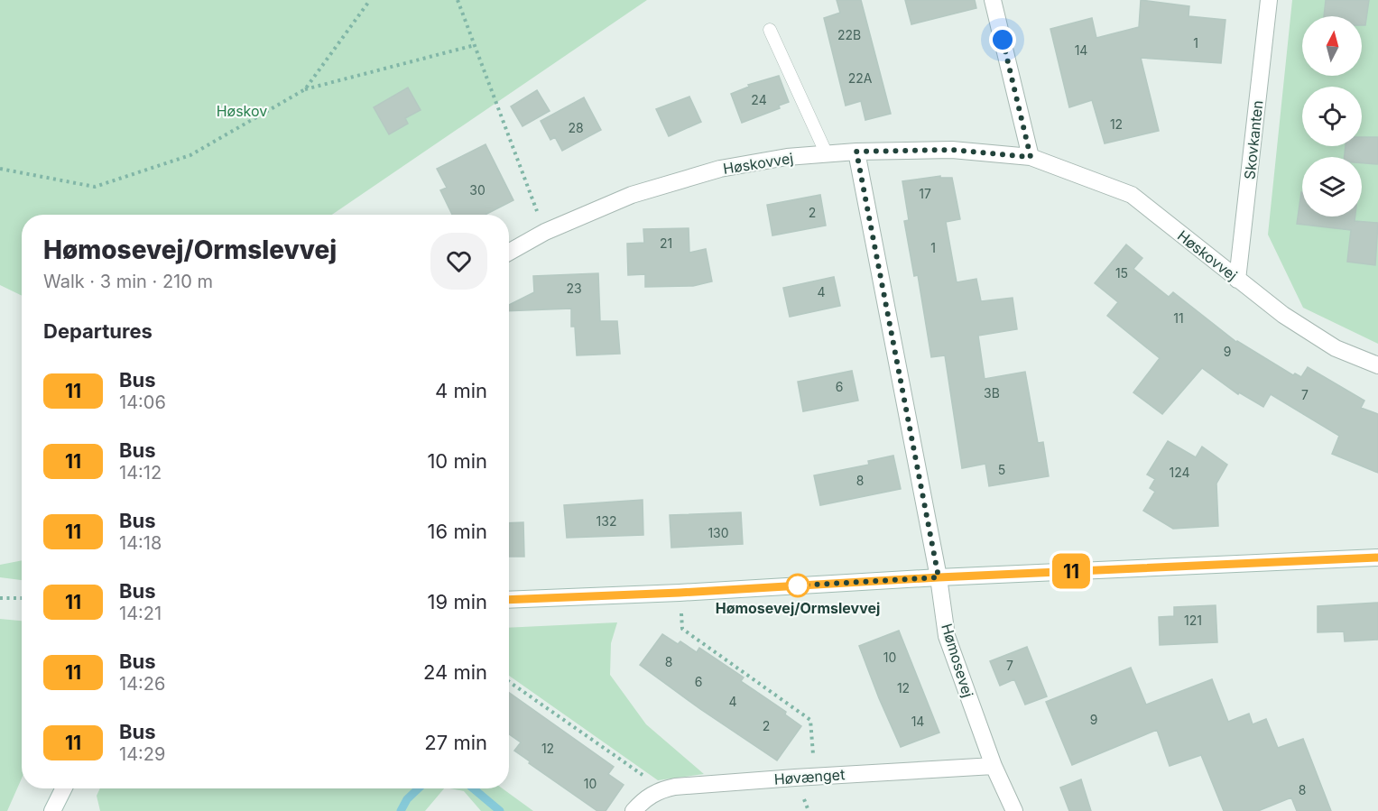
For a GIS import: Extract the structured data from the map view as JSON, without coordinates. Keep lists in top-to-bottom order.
{
  "streets": {
    "street": [
      "Skovkanten",
      "Høskovvej",
      "Hømosevej",
      "Høvænget"
    ]
  },
  "crossings": [
    ["Skovkanten", "Høskovvej"],
    ["Høskovvej", "Hømosevej"],
    ["Hømosevej", "Høvænget"]
  ],
  "parks": ["Høskov"],
  "places": ["Hømosevej/Ormslevvej"],
  "lines": ["bus line 11"],
  "house_numbers": [
    "22B",
    "1",
    "14",
    "22A",
    "24",
    "12",
    "28",
    "30",
    "17",
    "2",
    "21",
    "1",
    "15",
    "23",
    "4",
    "11",
    "9",
    "6",
    "3B",
    "7",
    "5",
    "124",
    "8",
    "132",
    "130",
    "121",
    "10",
    "8",
    "7",
    "6",
    "12",
    "4",
    "9",
    "14",
    "2",
    "12",
    "10",
    "8"
  ],
  "north": "top",
  "page": {
    "on_map": "11",
    "heading": [
      ["Hømosevej/Ormslevvej", "Walk · 3 min · 210 m"],
      "Departures"
    ],
    "list": [
      {
        "mark": "11",
        "name": "Bus",
        "note": "14:06",
        "value": "4 min"
      },
      {
        "mark": "11",
        "name": "Bus",
        "note": "14:12",
        "value": "10 min"
      },
      {
        "mark": "11",
        "name": "Bus",
        "note": "14:18",
        "value": "16 min"
      },
      {
        "mark": "11",
        "name": "Bus",
        "note": "14:21",
        "value": "19 min"
      },
      {
        "mark": "11",
        "name": "Bus",
        "note": "14:26",
        "value": "24 min"
      },
      {
        "mark": "11",
        "name": "Bus",
        "note": "14:29",
        "value": "27 min"
      }
    ]
  }
}
